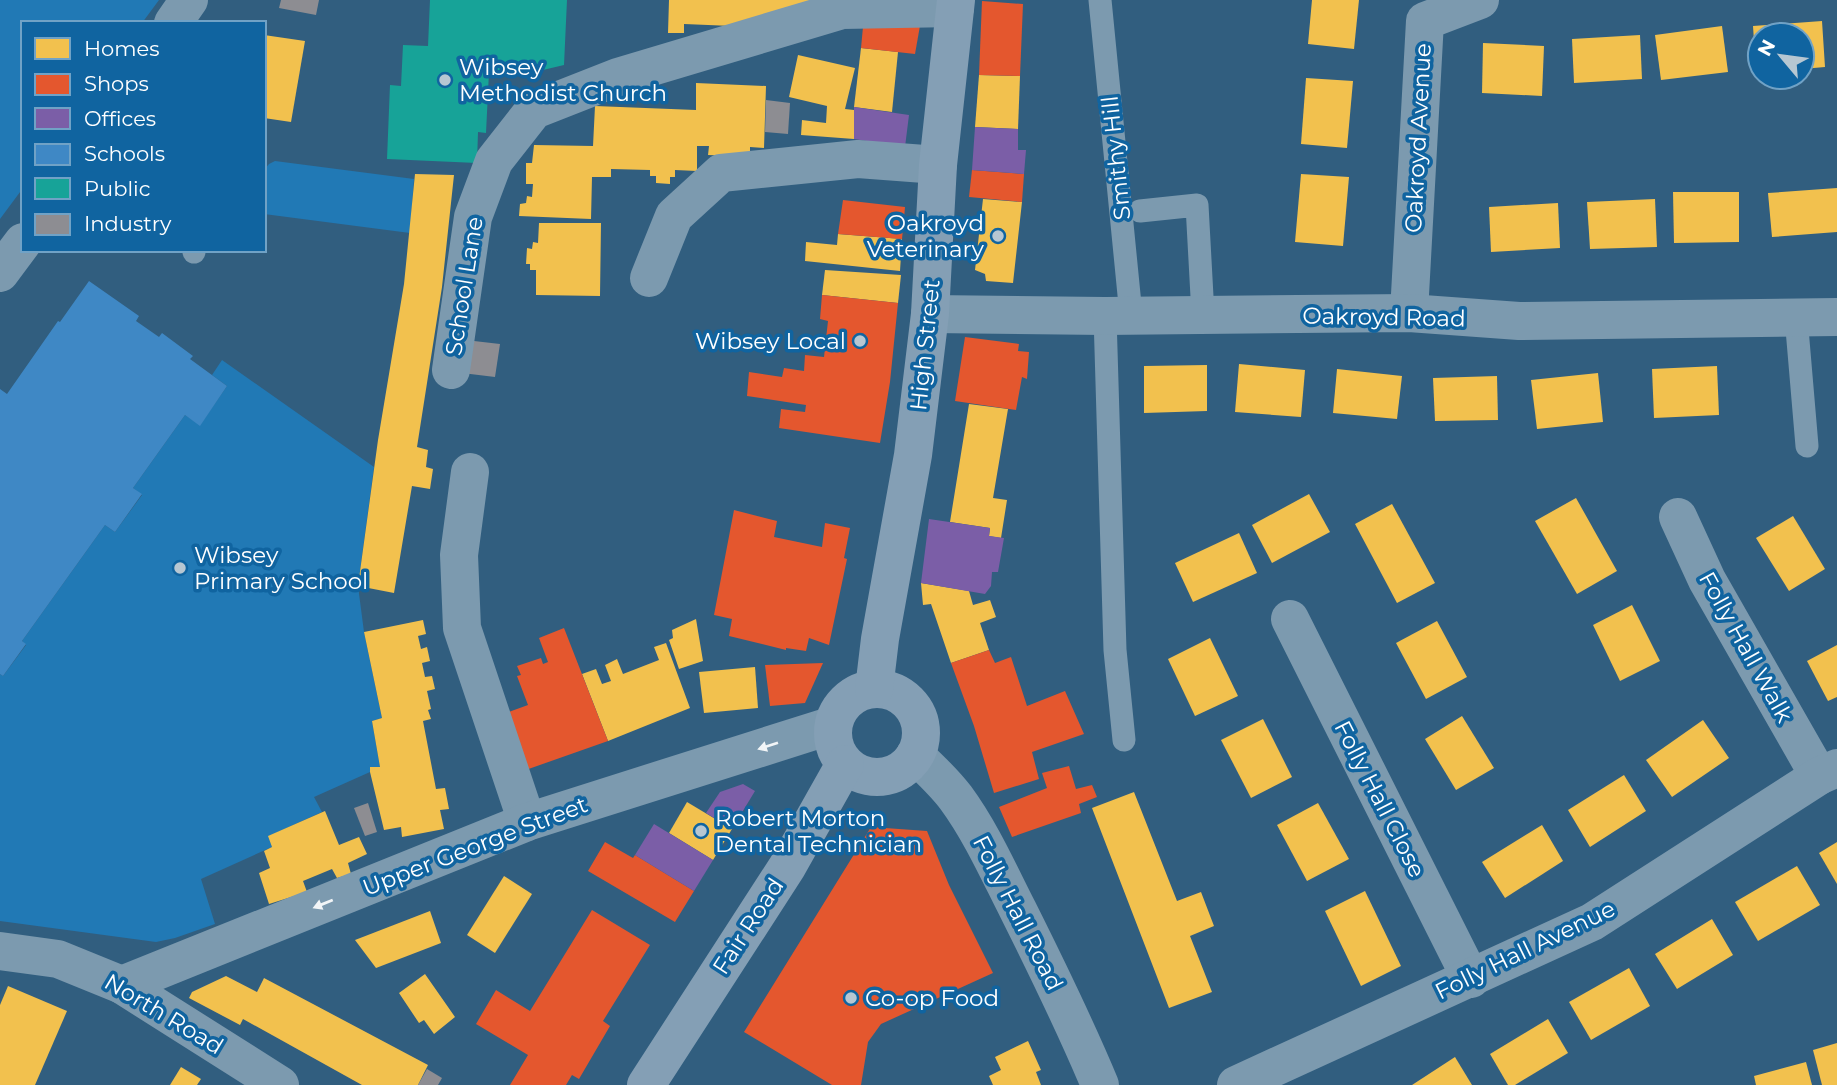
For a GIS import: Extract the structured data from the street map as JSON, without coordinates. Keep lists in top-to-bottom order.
{
  "streets": {
    "main road": ["High Street", "Fair Road"],
    "street": [
      "Oakroyd Avenue",
      "School Lane",
      "Oakroyd Road",
      "Folly Hall Walk",
      "Folly Hall Close",
      "Upper George Street",
      "Folly Hall Road",
      "Folly Hall Avenue",
      "North Road"
    ],
    "lane": ["Smithy Hill"]
  },
  "crossings": [
    ["Oakroyd Avenue", "Oakroyd Road"],
    ["Smithy Hill", "Oakroyd Road"],
    ["School Lane", "High Street"],
    ["Oakroyd Road", "High Street"],
    ["High Street", "Upper George Street"],
    ["High Street", "Folly Hall Road"],
    ["High Street", "Fair Road"],
    ["Folly Hall Walk", "Folly Hall Avenue"],
    ["Folly Hall Close", "Folly Hall Avenue"],
    ["Upper George Street", "Folly Hall Road"],
    ["Upper George Street", "Fair Road"],
    ["Upper George Street", "North Road"],
    ["Folly Hall Road", "Fair Road"]
  ],
  "one_way": ["Upper George Street"],
  "places": [
    "Wibsey Methodist Church",
    "Oakroyd Veterinary",
    "Wibsey Local",
    "Wibsey Primary School",
    "Robert Morton Dental Technician",
    "Co-op Food"
  ],
  "legend": [
    "Homes",
    "Shops",
    "Offices",
    "Schools",
    "Public",
    "Industry"
  ],
  "north": "top left"
}
